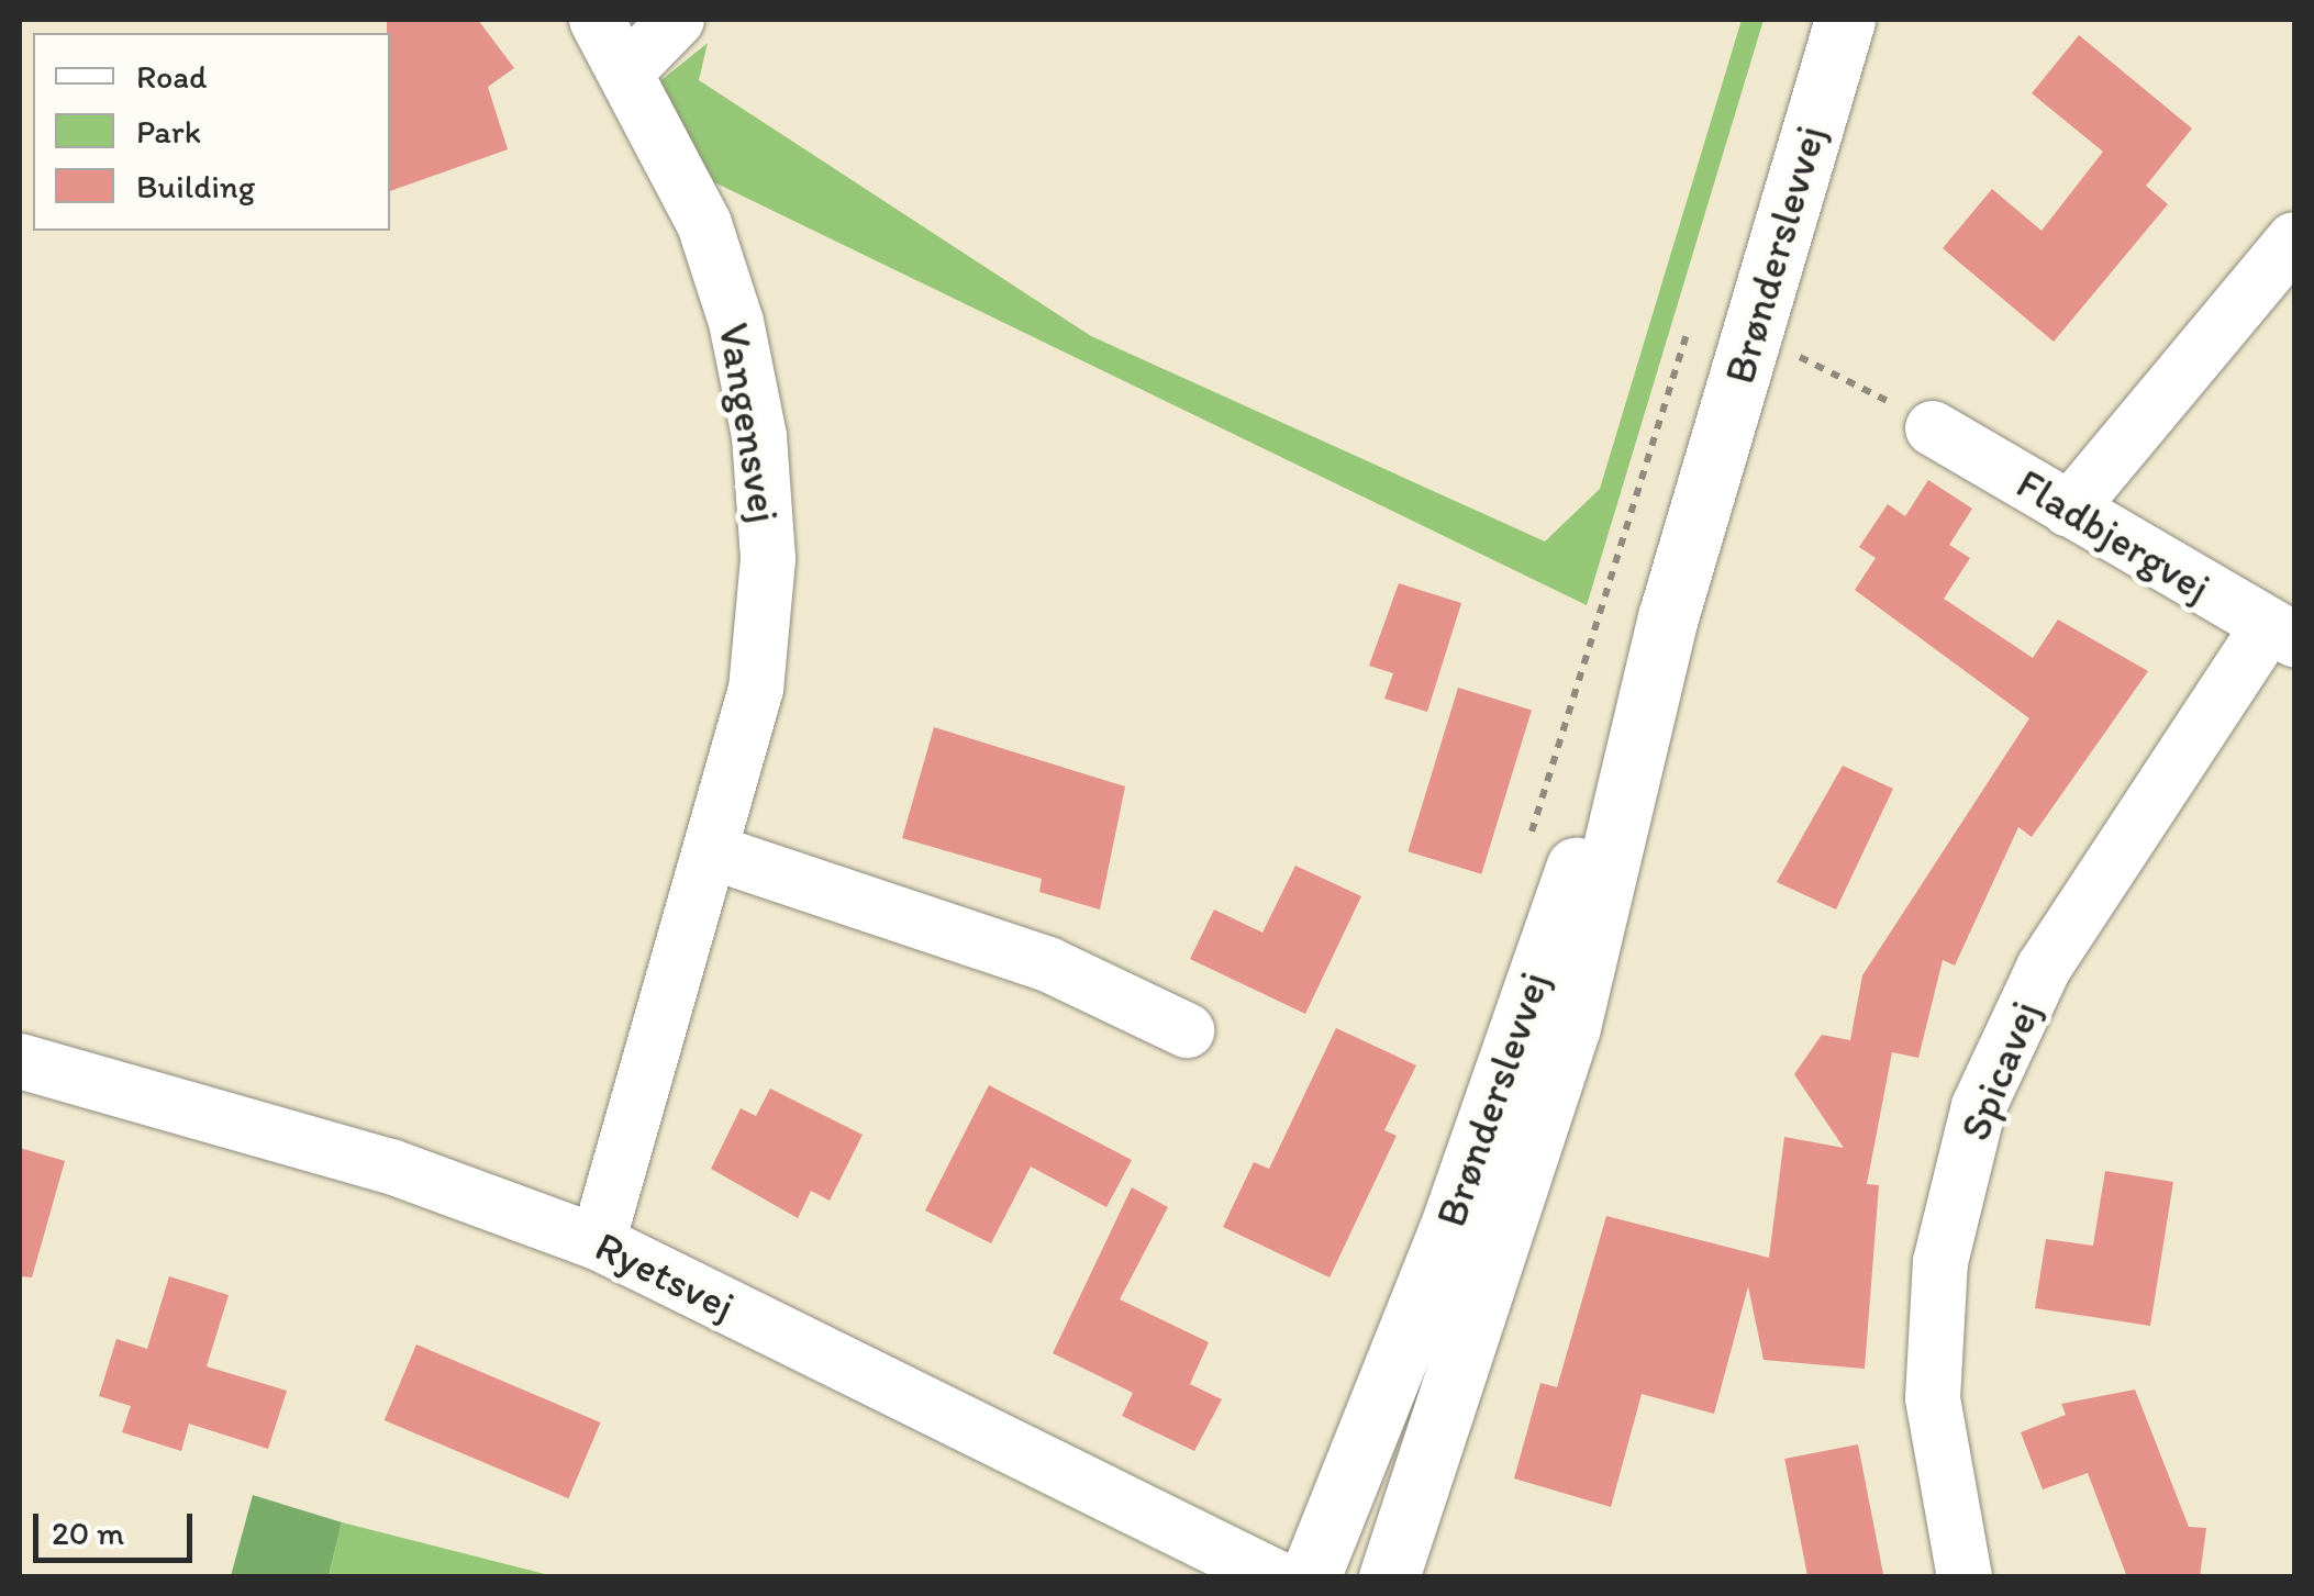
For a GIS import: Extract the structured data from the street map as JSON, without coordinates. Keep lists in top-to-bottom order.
{
  "streets": {
    "main road": ["Brønderslevvej"],
    "street": [
      "Vangensvej",
      "Fladbjergvej",
      "Spicavej",
      "Ryetsvej"
    ]
  },
  "crossings": [
    ["Vangensvej", "Ryetsvej"],
    ["Fladbjergvej", "Spicavej"]
  ],
  "legend": ["Road", "Park", "Building"],
  "scale_bar": "20 m"
}
